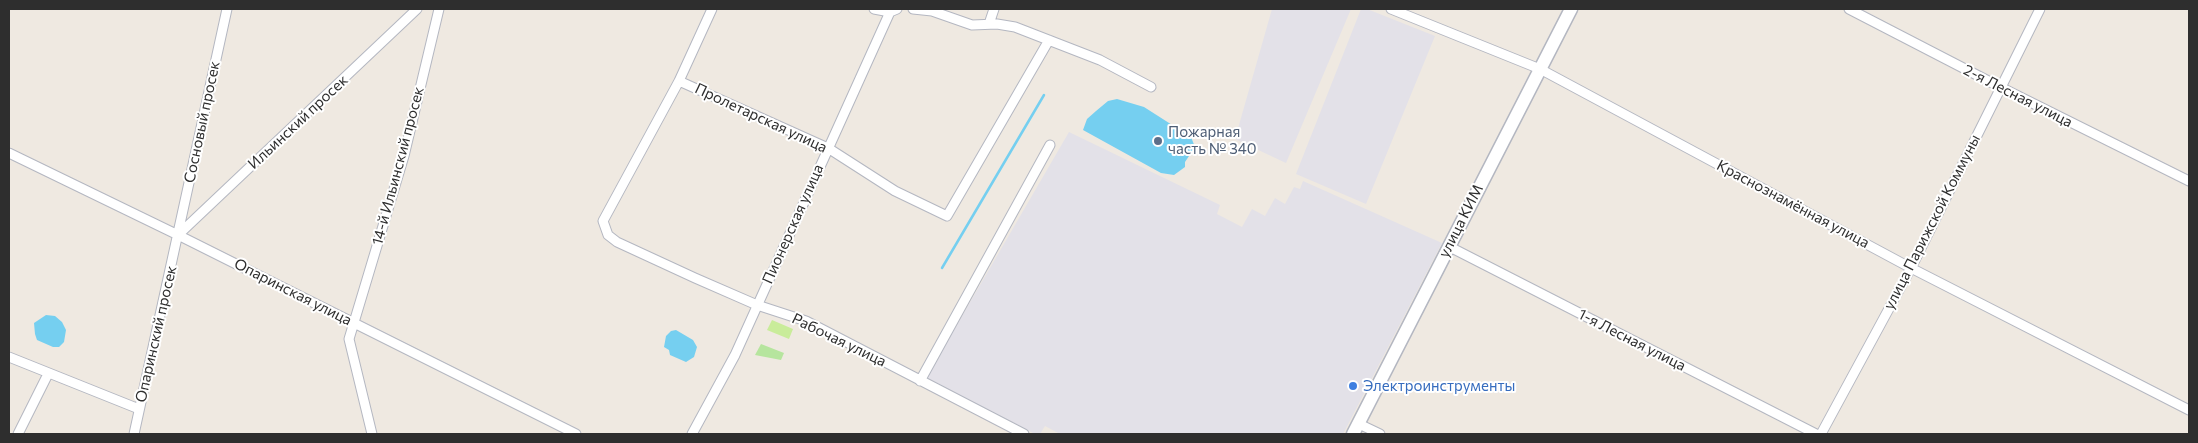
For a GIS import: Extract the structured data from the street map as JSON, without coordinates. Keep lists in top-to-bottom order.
{
  "streets": {
    "main road": ["улица КИМ"],
    "street": [
      "2-я Лесная улица",
      "Пролетарская улица",
      "Сосновый просек",
      "Ильинский просек",
      "14-й Ильинский просек",
      "Краснознамённая улица",
      "улица Парижской Коммуны",
      "Пионерская улица",
      "Опаринская улица",
      "Опаринский просек",
      "Рабочая улица",
      "1-я Лесная улица"
    ]
  },
  "crossings": [
    ["2-я Лесная улица", "улица Парижской Коммуны"],
    ["Пролетарская улица", "Пионерская улица"],
    ["Пролетарская улица", "Рабочая улица"],
    ["Сосновый просек", "Ильинский просек"],
    ["Сосновый просек", "Опаринская улица"],
    ["Сосновый просек", "Опаринский просек"],
    ["Ильинский просек", "Опаринская улица"],
    ["Ильинский просек", "Опаринский просек"],
    ["14-й Ильинский просек", "Опаринская улица"],
    ["Краснознамённая улица", "улица КИМ"],
    ["Краснознамённая улица", "улица Парижской Коммуны"],
    ["улица КИМ", "1-я Лесная улица"],
    ["Пионерская улица", "Рабочая улица"],
    ["Опаринская улица", "Опаринский просек"]
  ],
  "places": ["Пожарная часть № 340", "Электроинструменты"]
}
